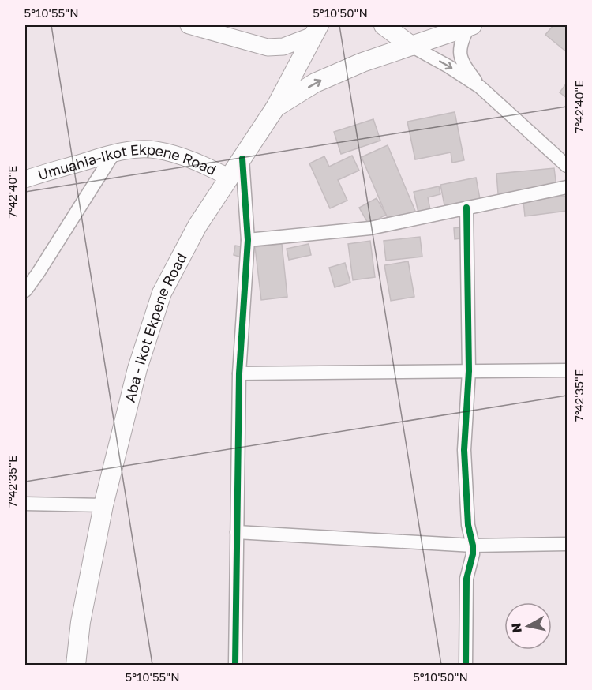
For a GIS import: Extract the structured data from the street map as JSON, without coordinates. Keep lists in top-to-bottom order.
{
  "streets": {
    "highway": ["Aba - Ikot Ekpene Road"],
    "main road": ["Umuahia-Ikot Ekpene Road"]
  },
  "crossings": [
    ["Umuahia-Ikot Ekpene Road", "Aba - Ikot Ekpene Road"]
  ],
  "north": "left",
  "coordinates": [
    "5°10'55\"N",
    "5°10'50\"N",
    "7°42'40\"E",
    "7°42'35\"E"
  ]
}
